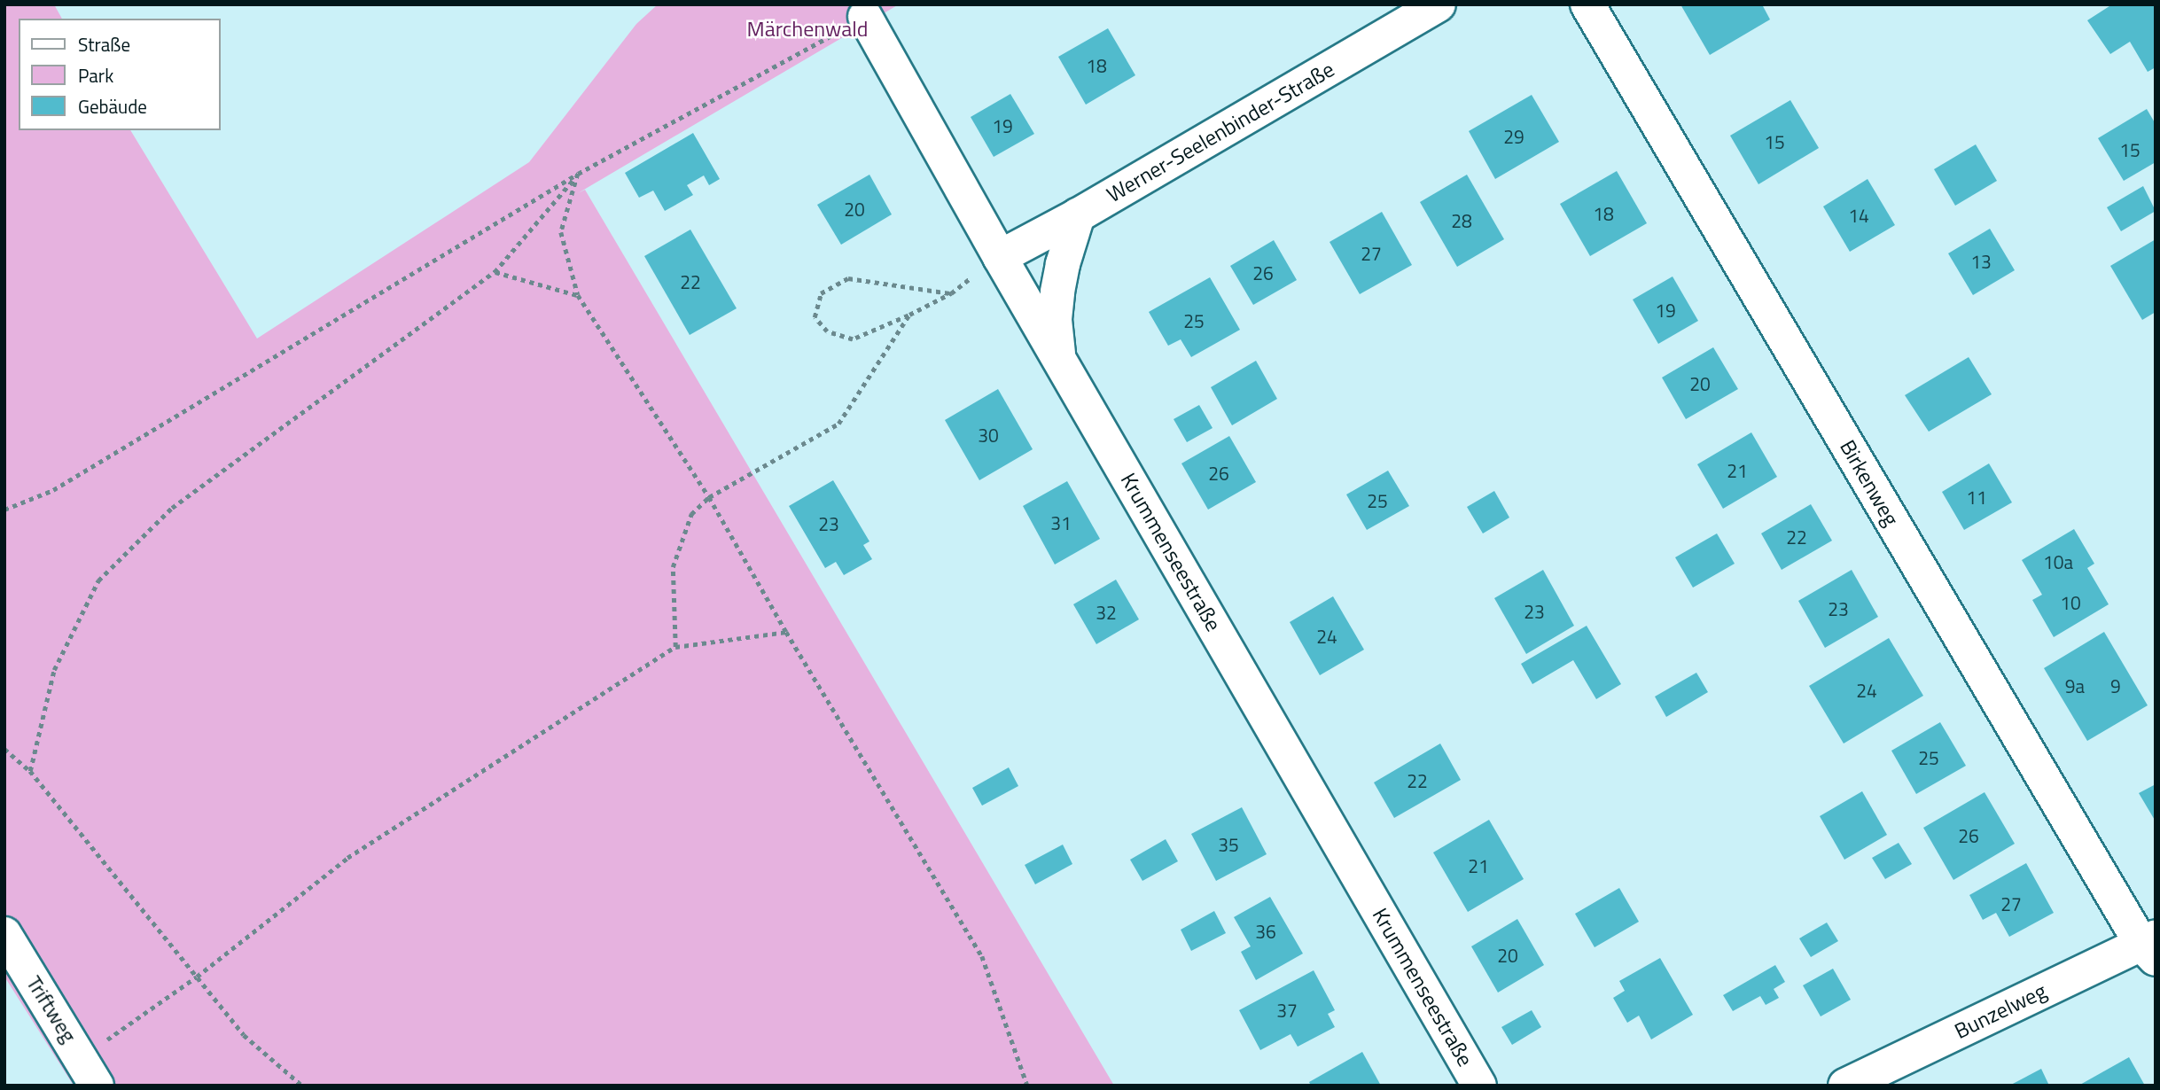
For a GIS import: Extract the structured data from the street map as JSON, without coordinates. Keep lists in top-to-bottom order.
{
  "streets": {
    "street": [
      "Werner-Seelenbinder-Straße",
      "Birkenweg",
      "Krummenseestraße",
      "Triftweg",
      "Bunzelweg"
    ]
  },
  "crossings": [
    ["Werner-Seelenbinder-Straße", "Krummenseestraße"],
    ["Birkenweg", "Bunzelweg"]
  ],
  "parks": ["Märchenwald"],
  "house_numbers": [
    "18",
    "19",
    "29",
    "15",
    "15",
    "20",
    "18",
    "14",
    "28",
    "27",
    "13",
    "26",
    "22",
    "19",
    "25",
    "20",
    "30",
    "21",
    "26",
    "11",
    "25",
    "31",
    "23",
    "22",
    "10a",
    "10",
    "23",
    "23",
    "32",
    "24",
    "9a",
    "9",
    "24",
    "25",
    "22",
    "26",
    "35",
    "21",
    "27",
    "36",
    "20",
    "37"
  ],
  "legend": ["Straße", "Park", "Gebäude"]
}
